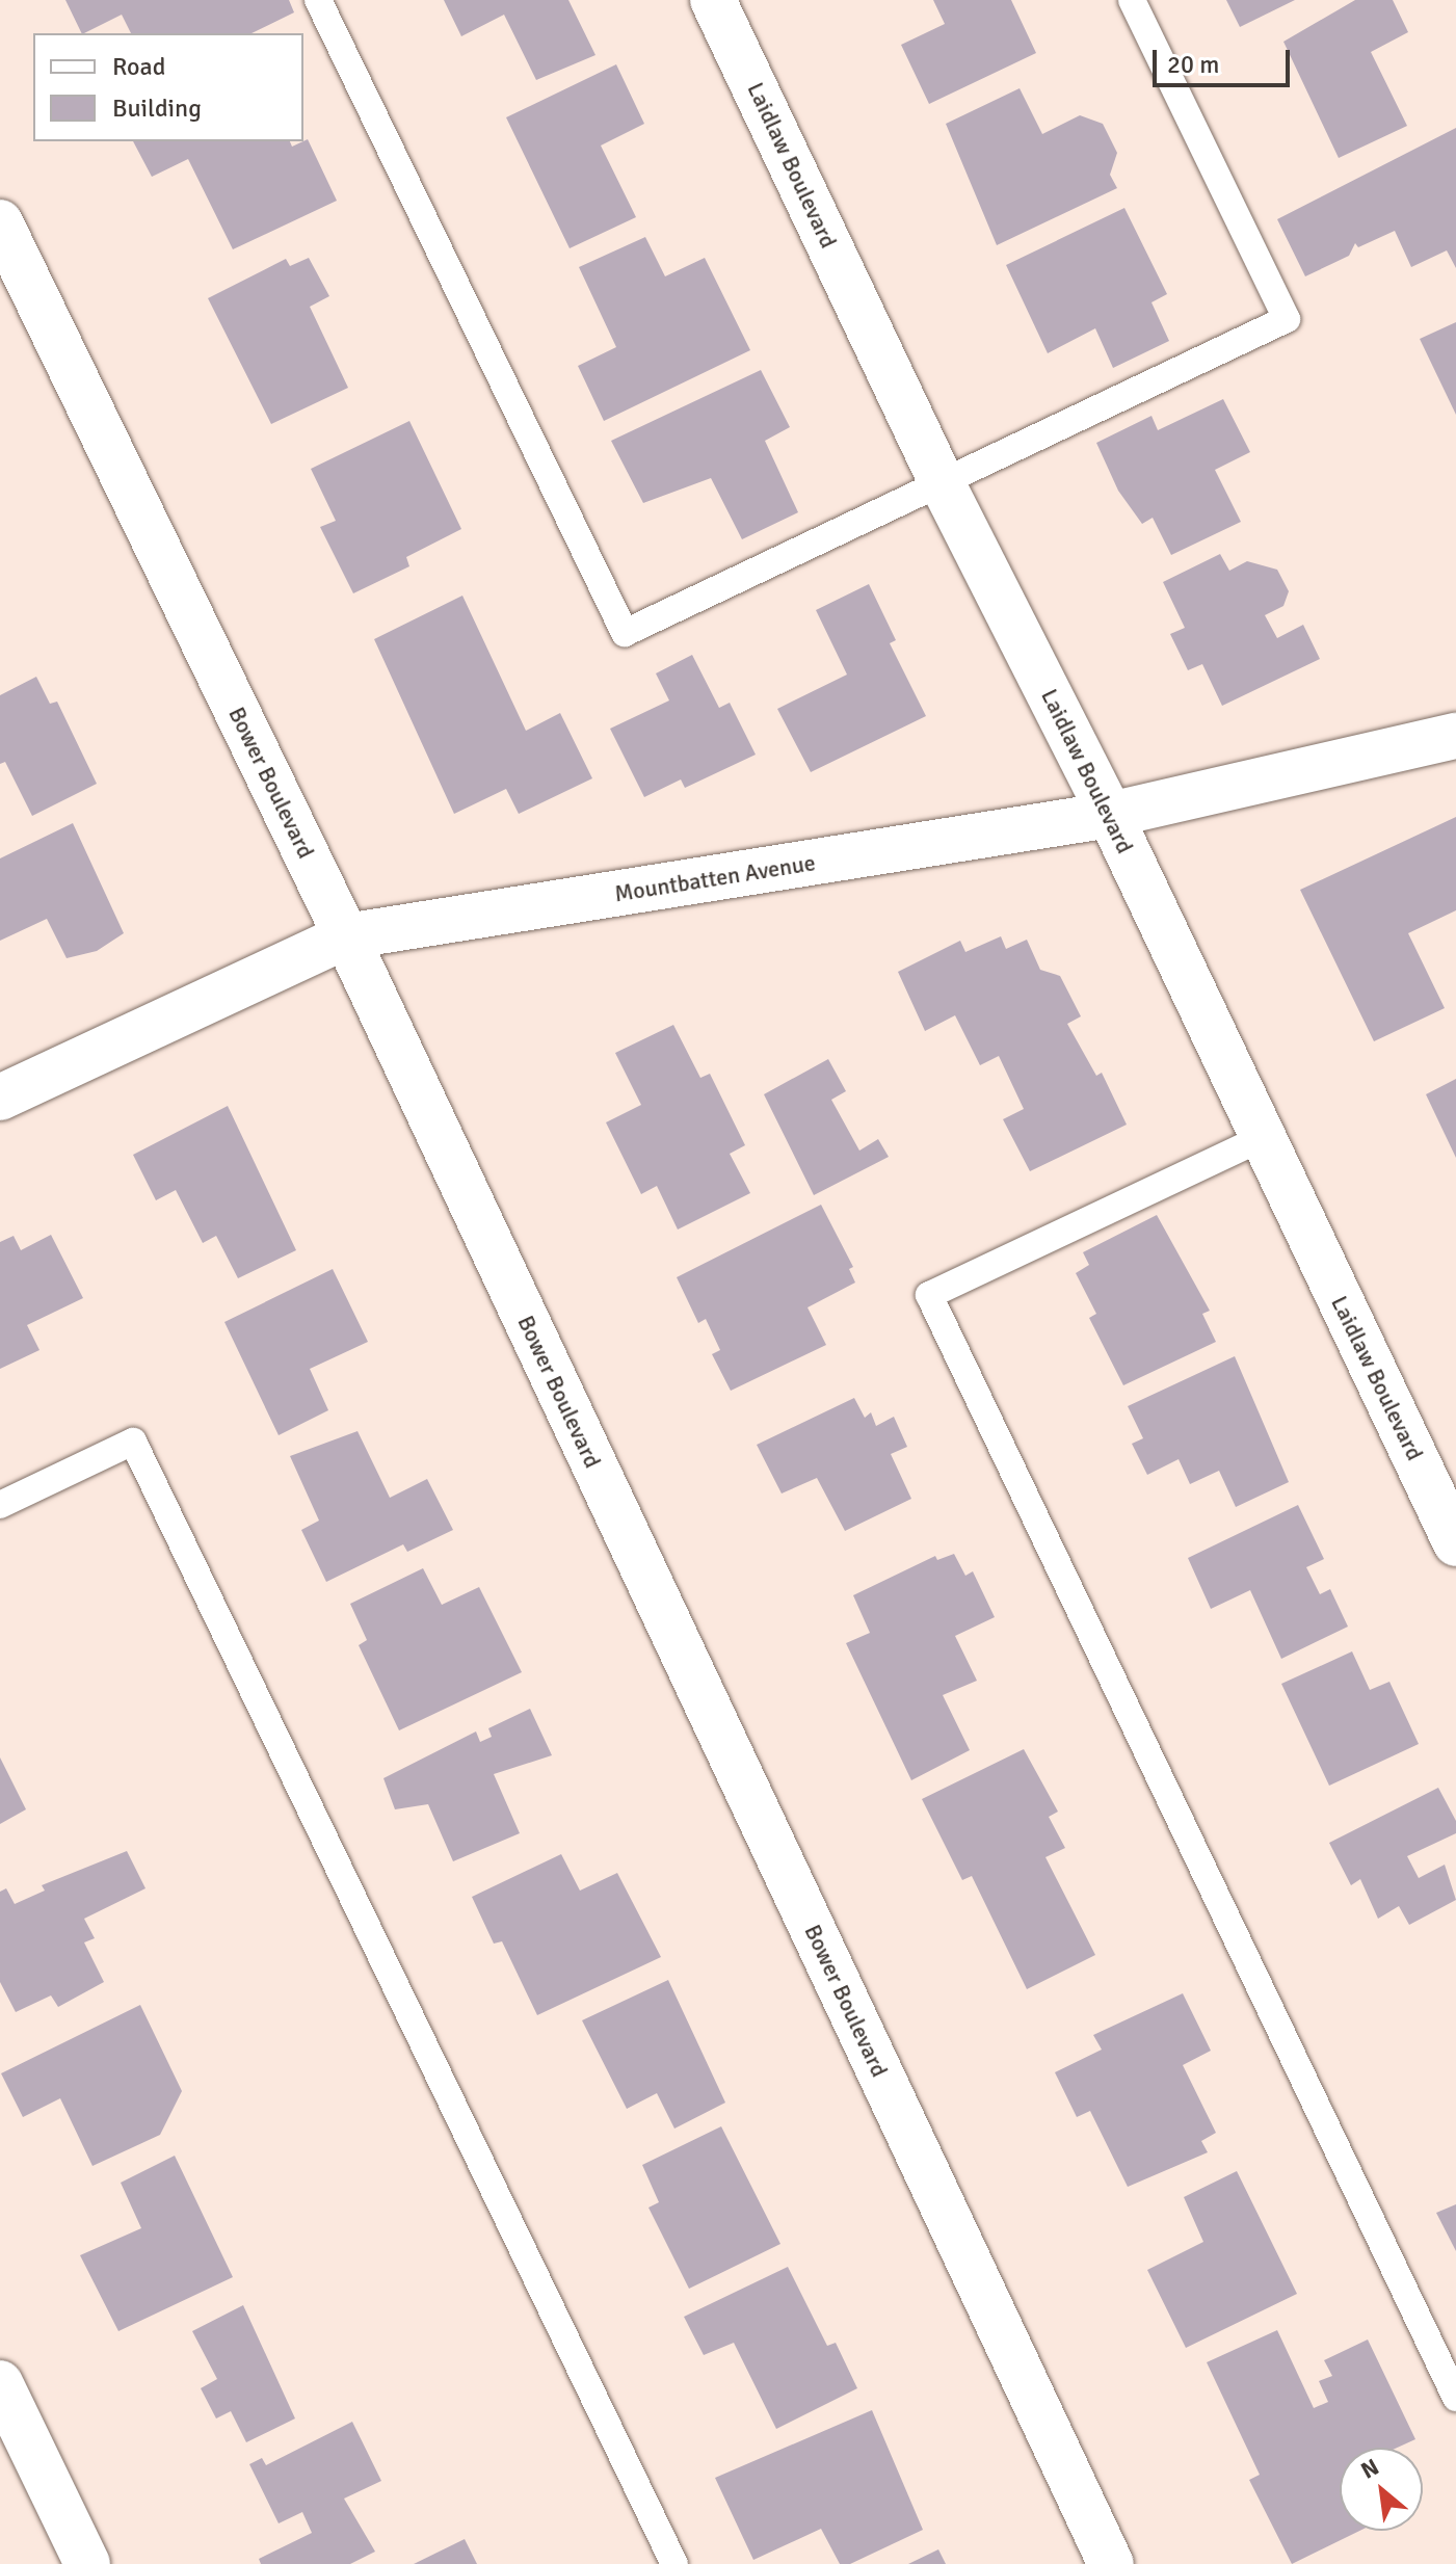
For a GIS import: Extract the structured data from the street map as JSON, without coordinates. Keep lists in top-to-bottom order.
{
  "streets": {
    "street": ["Laidlaw Boulevard", "Bower Boulevard", "Mountbatten Avenue"]
  },
  "crossings": [
    ["Laidlaw Boulevard", "Mountbatten Avenue"],
    ["Bower Boulevard", "Mountbatten Avenue"]
  ],
  "legend": ["Road", "Building"],
  "scale_bar": "20 m",
  "north": "top left"
}
